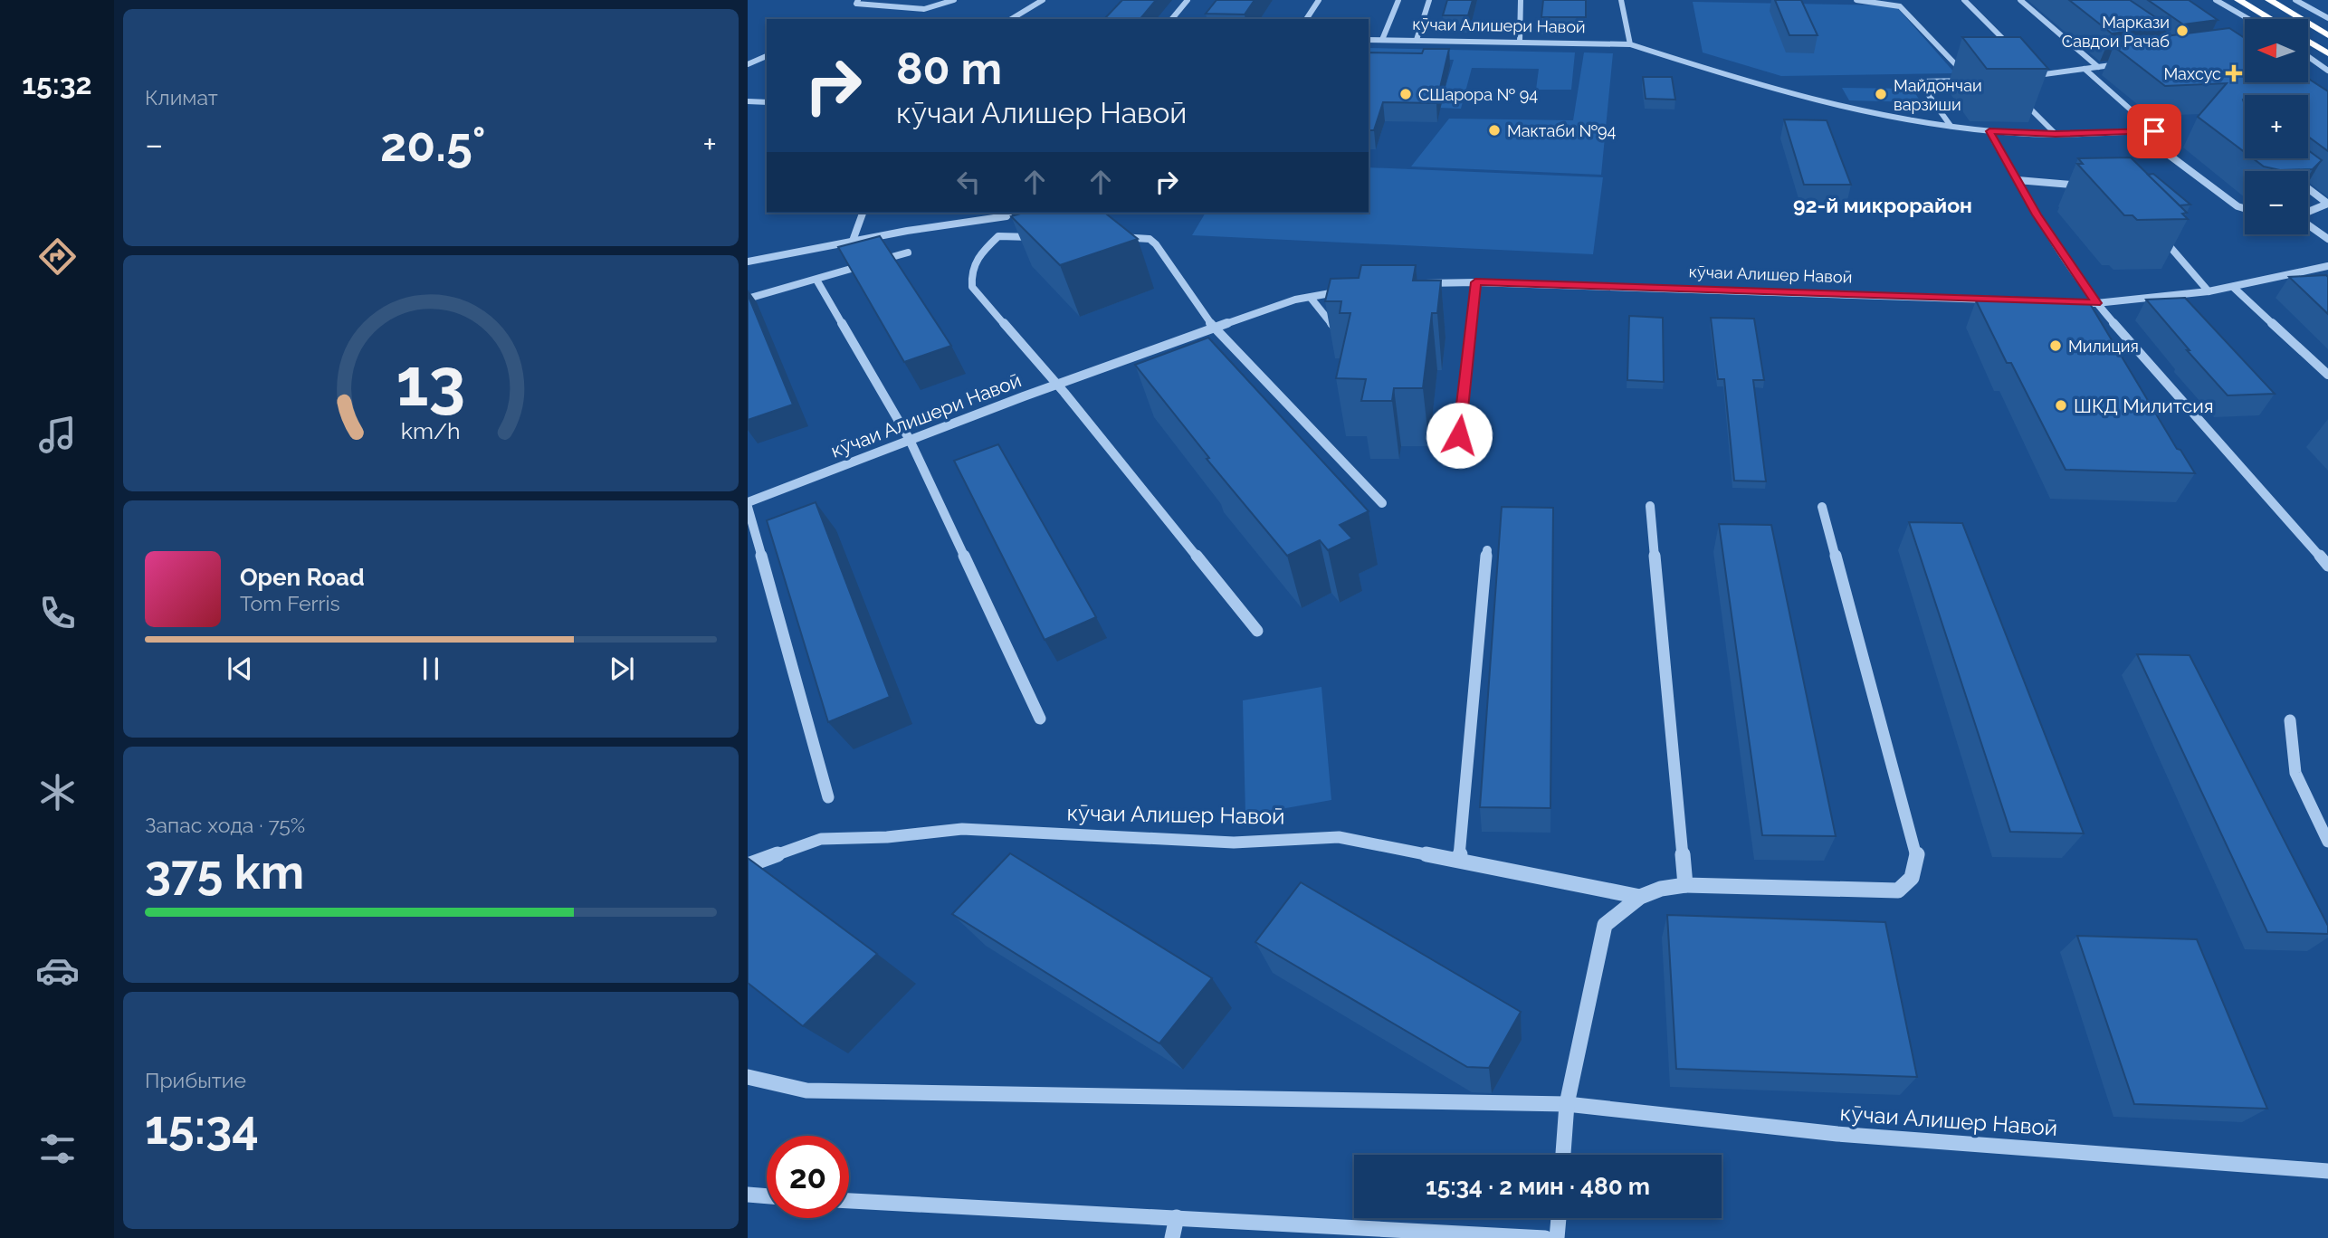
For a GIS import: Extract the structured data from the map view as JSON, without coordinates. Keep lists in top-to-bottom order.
{
  "streets": {
    "street": ["кӯчаи Алишери Навоӣ", "кӯчаи Алишер Навоӣ"]
  },
  "districts": ["92-й микрорайон"],
  "places": {
    "other": [
      "Маркази Савдои Рачаб",
      "СШарора № 94",
      "Майдончаи варзиши",
      "Мактаби №94",
      "Милиция",
      "ШКД Милитсия"
    ],
    "health": ["Махсус"]
  },
  "north": "left",
  "page": {
    "tabs": "15:32",
    "tile": [
      "Климат",
      ["Запас хода · 75%", "375 km"],
      ["Прибытие", "15:34"]
    ],
    "map_buttons": ["+", "−"],
    "turn": ["80 m", "кӯчаи Алишер Навоӣ"],
    "heat": ["−", "20.5°", "+"],
    "song": ["Open Road", "Tom Ferris"],
    "limit": "20",
    "trip": "15:34 · 2 мин · 480 m",
    "gauge": ["13", "km/h"]
  }
}
